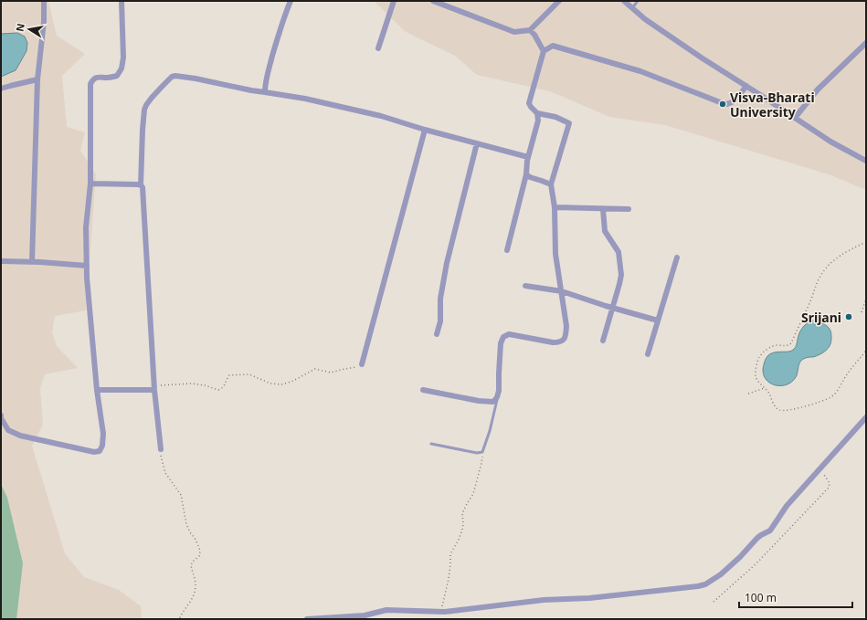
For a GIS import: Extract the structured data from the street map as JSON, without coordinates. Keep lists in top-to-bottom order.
{
  "places": ["Visva-Bharati University", "Srijani"],
  "scale_bar": "100 m",
  "north": "left"
}
